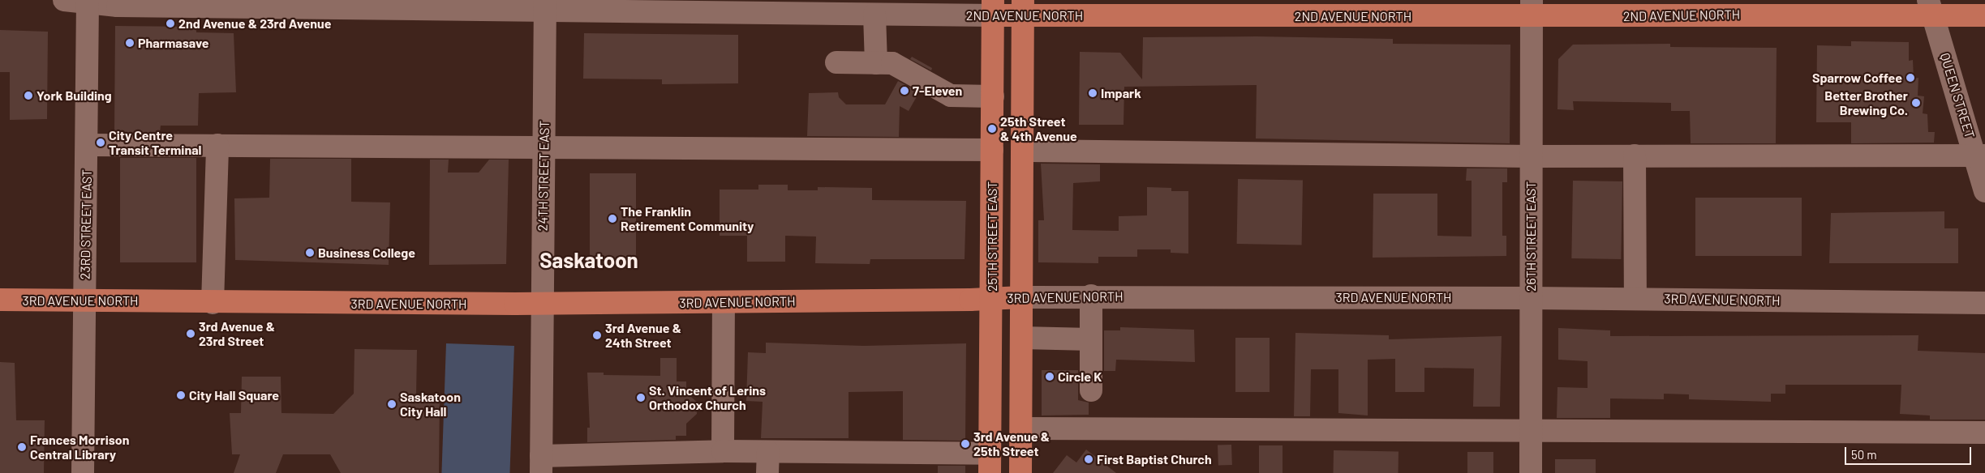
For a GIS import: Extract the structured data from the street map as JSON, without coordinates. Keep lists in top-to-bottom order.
{
  "streets": {
    "main road": ["2ND AVENUE NORTH", "25TH STREET EAST", "3RD AVENUE NORTH"],
    "street": [
      "QUEEN STREET",
      "24TH STREET EAST",
      "23RD STREET EAST",
      "26TH STREET EAST"
    ]
  },
  "crossings": [
    ["2ND AVENUE NORTH", "QUEEN STREET"],
    ["2ND AVENUE NORTH", "24TH STREET EAST"],
    ["2ND AVENUE NORTH", "23RD STREET EAST"],
    ["2ND AVENUE NORTH", "25TH STREET EAST"],
    ["2ND AVENUE NORTH", "26TH STREET EAST"],
    ["24TH STREET EAST", "3RD AVENUE NORTH"],
    ["23RD STREET EAST", "3RD AVENUE NORTH"],
    ["25TH STREET EAST", "3RD AVENUE NORTH"],
    ["26TH STREET EAST", "3RD AVENUE NORTH"]
  ],
  "districts": ["Saskatoon"],
  "places": [
    "2nd Avenue & 23rd Avenue",
    "Pharmasave",
    "Sparrow Coffee",
    "7-Eleven",
    "Impark",
    "York Building",
    "Better Brother Brewing Co.",
    "25th Street & 4th Avenue",
    "City Centre Transit Terminal",
    "The Franklin Retirement Community",
    "Business College",
    "3rd Avenue & 23rd Street",
    "3rd Avenue & 24th Street",
    "Circle K",
    "City Hall Square",
    "St. Vincent of Lerins Orthodox Church",
    "Saskatoon City Hall",
    "3rd Avenue & 25th Street",
    "Frances Morrison Central Library",
    "First Baptist Church"
  ],
  "scale_bar": "50 m"
}
